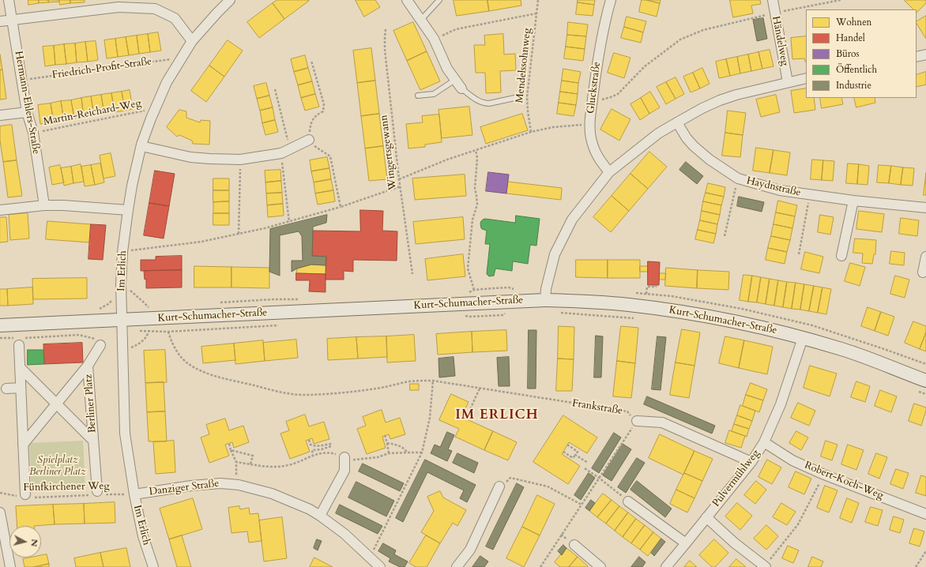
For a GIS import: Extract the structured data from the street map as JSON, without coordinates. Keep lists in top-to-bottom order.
{
  "streets": {
    "main road": ["Kurt-Schumacher-Straße"],
    "street": [
      "Händelweg",
      "Gluckstraße",
      "Hermann-Ehlers-Straße",
      "Haydnstraße",
      "Im Erlich",
      "Berliner Platz",
      "Pulvermühlweg",
      "Robert-Koch-Weg",
      "Danziger Straße"
    ],
    "path": [
      "Mendelssohnweg",
      "Friedrich-Profit-Straße",
      "Martin-Reichard-Weg",
      "Wingertsgewann",
      "Frankstraße",
      "Fünfkirchener Weg"
    ]
  },
  "crossings": [
    ["Friedrich-Profit-Straße", "Hermann-Ehlers-Straße"],
    ["Friedrich-Profit-Straße", "Im Erlich"],
    ["Hermann-Ehlers-Straße", "Martin-Reichard-Weg"],
    ["Martin-Reichard-Weg", "Im Erlich"],
    ["Im Erlich", "Kurt-Schumacher-Straße"],
    ["Im Erlich", "Fünfkirchener Weg"],
    ["Im Erlich", "Danziger Straße"],
    ["Kurt-Schumacher-Straße", "Frankstraße"],
    ["Kurt-Schumacher-Straße", "Pulvermühlweg"],
    ["Berliner Platz", "Fünfkirchener Weg"],
    ["Pulvermühlweg", "Robert-Koch-Weg"],
    ["Fünfkirchener Weg", "Danziger Straße"]
  ],
  "districts": ["IM ERLICH"],
  "parks": ["Spielplatz Berliner Platz"],
  "legend": [
    "Wohnen",
    "Handel",
    "Büros",
    "Öffentlich",
    "Industrie"
  ],
  "north": "right"
}
